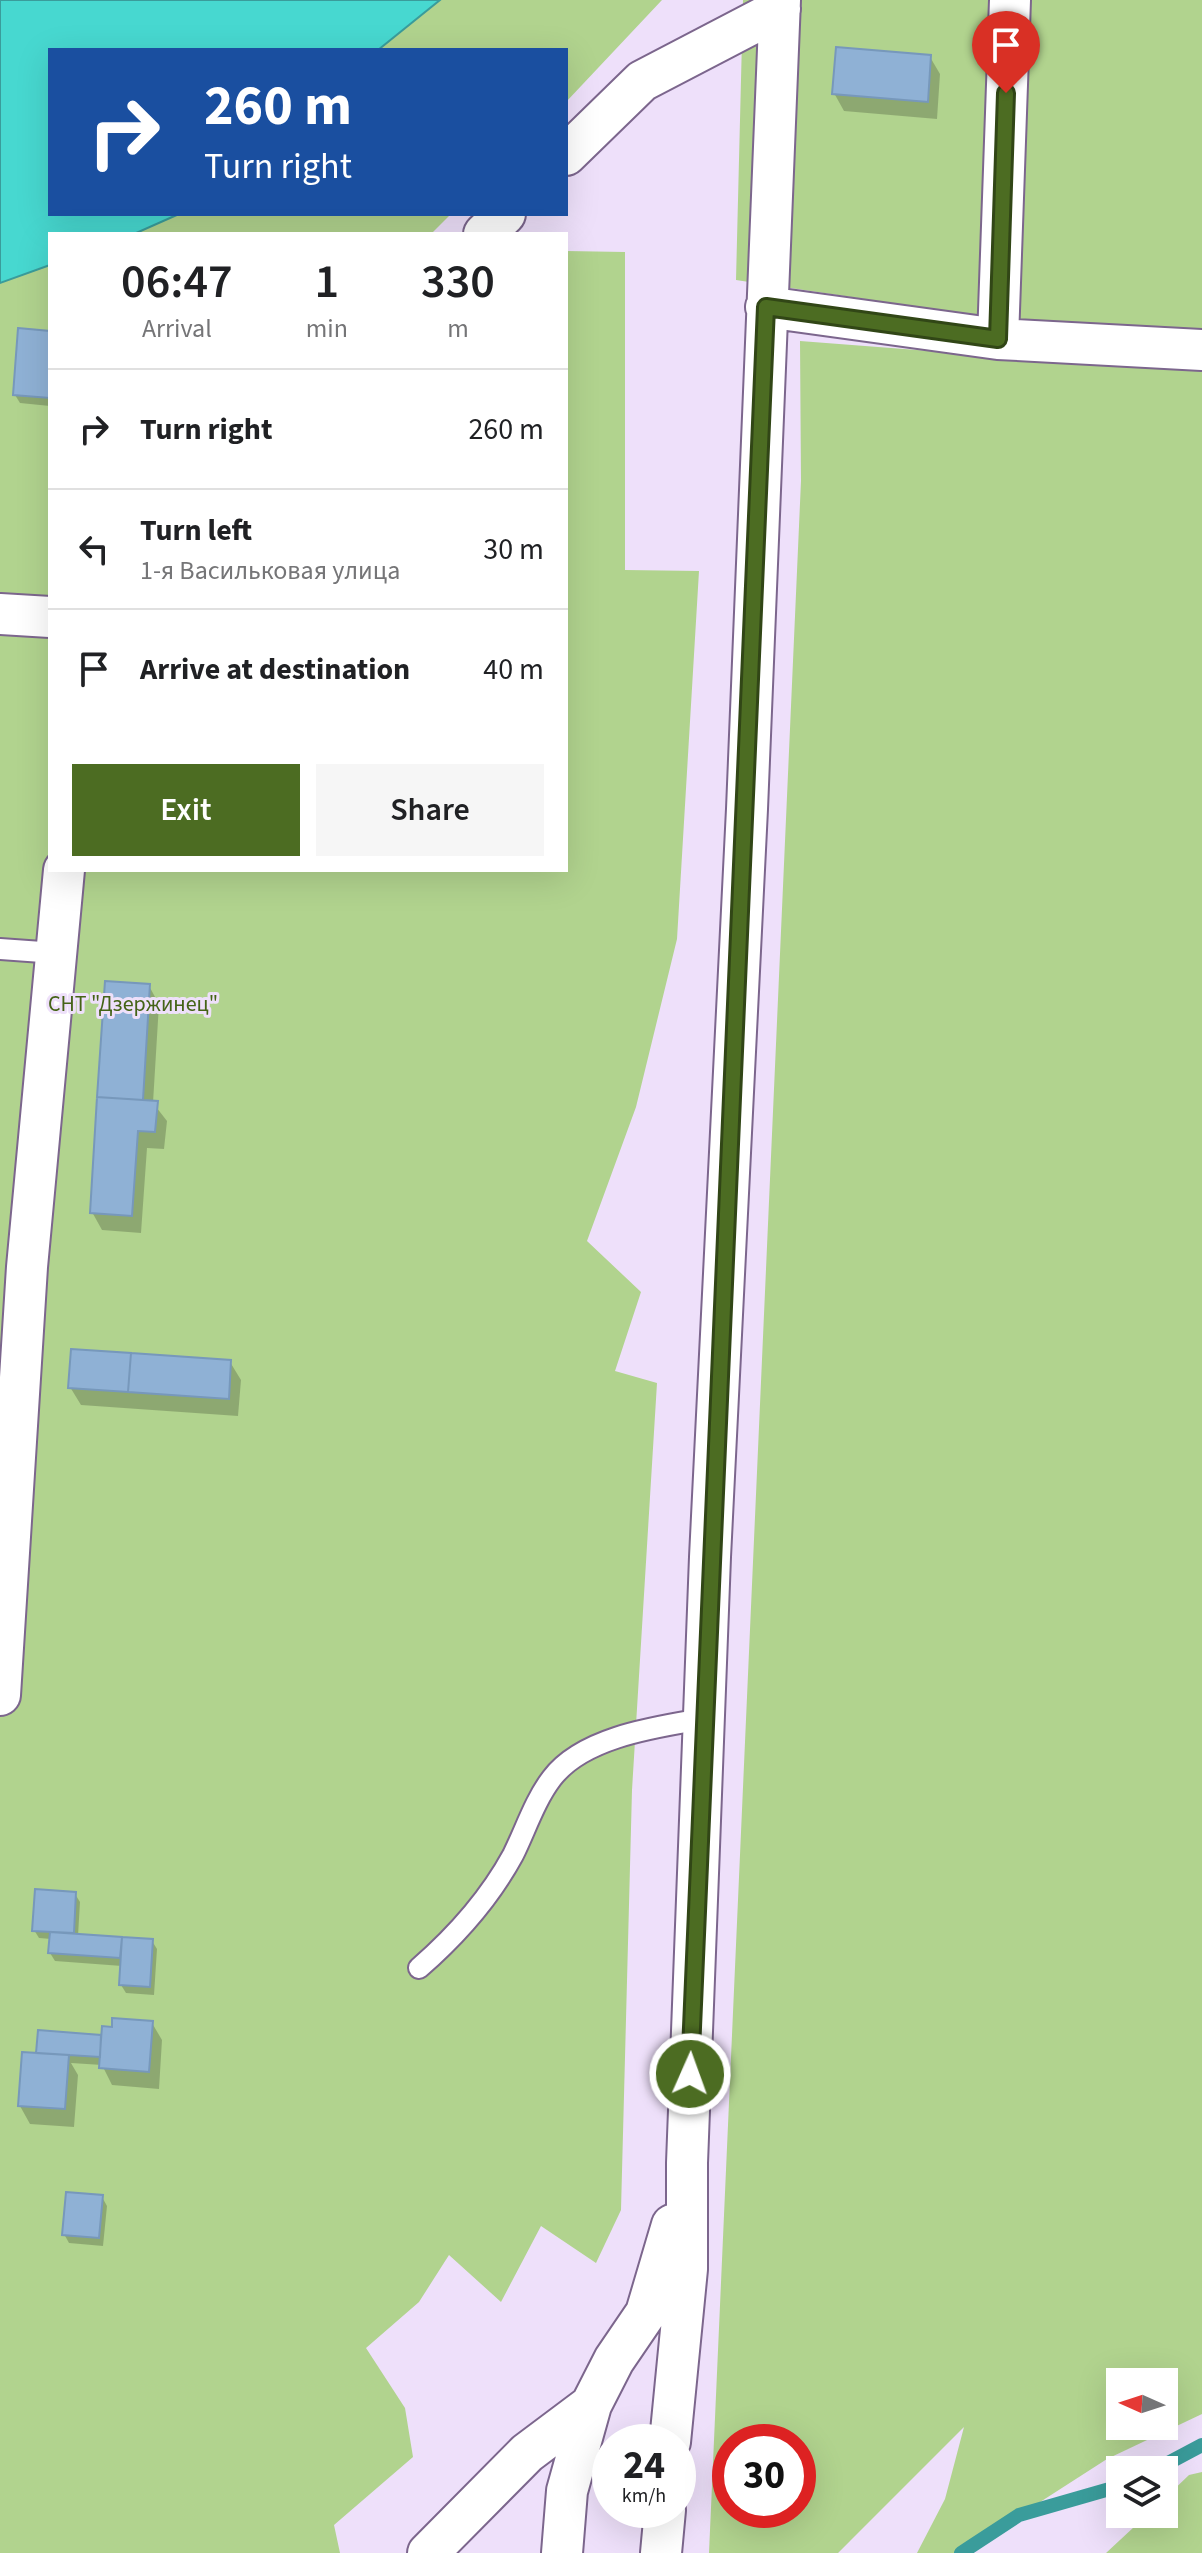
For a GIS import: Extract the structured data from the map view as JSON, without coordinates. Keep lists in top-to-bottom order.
{
  "parks": ["СНТ \"Дзержинец\""],
  "north": "left",
  "page": {
    "turn": ["260 m", "Turn right"],
    "eta": [
      "06:47",
      "Arrival",
      "1",
      "min",
      "330",
      "m"
    ],
    "list": [
      {
        "name": "Turn right",
        "value": "260 m"
      },
      {
        "name": "Turn left",
        "note": "1-я Васильковая улица",
        "value": "30 m"
      },
      {
        "name": "Arrive at destination",
        "value": "40 m"
      }
    ],
    "buttons": ["Exit", "Share"],
    "speed": "24 km/h",
    "limit": "30"
  }
}
